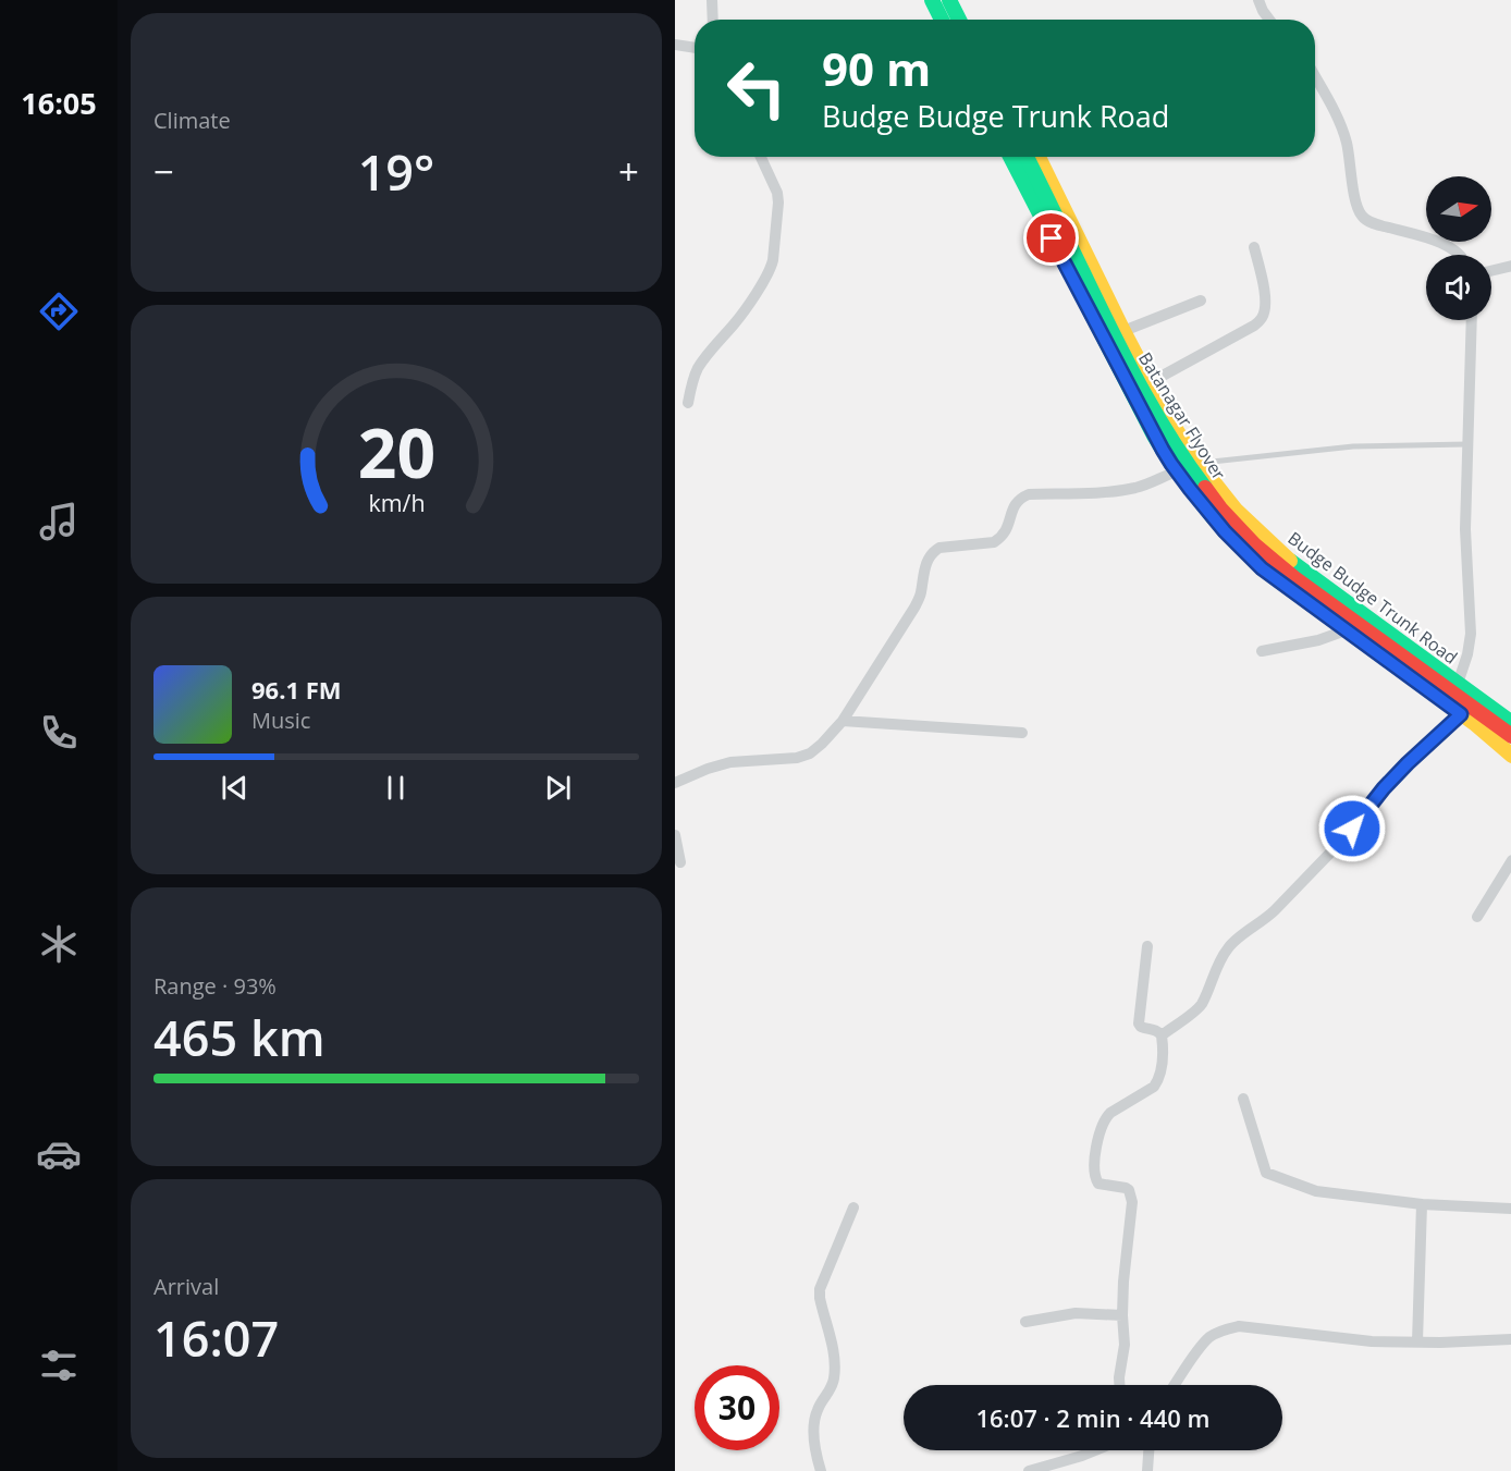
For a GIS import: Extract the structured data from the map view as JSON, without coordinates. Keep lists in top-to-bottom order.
{
  "streets": {
    "street": ["Batanagar Flyover", "Budge Budge Trunk Road"]
  },
  "north": "right",
  "page": {
    "tabs": "16:05",
    "tile": [
      "Climate",
      ["Range · 93%", "465 km"],
      ["Arrival", "16:07"]
    ],
    "turn": ["90 m", "Budge Budge Trunk Road"],
    "heat": ["−", "19°", "+"],
    "song": ["96.1 FM", "Music"],
    "limit": "30",
    "trip": "16:07 · 2 min · 440 m",
    "gauge": ["20", "km/h"]
  }
}
